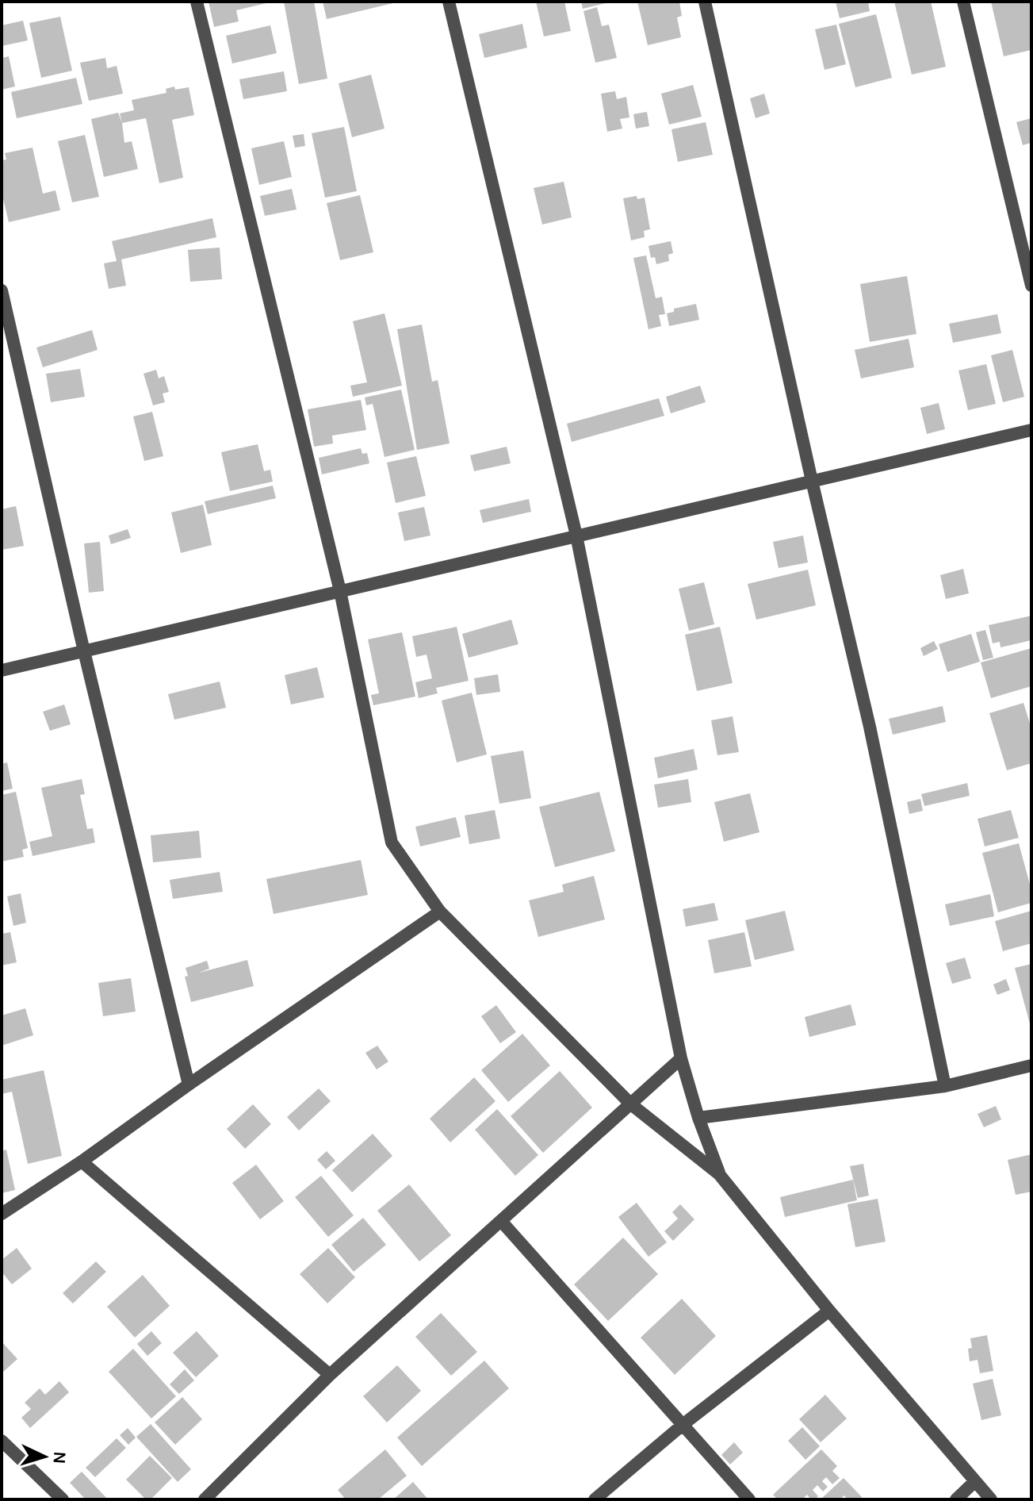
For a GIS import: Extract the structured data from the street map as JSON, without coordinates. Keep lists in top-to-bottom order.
{
  "north": "right"
}
